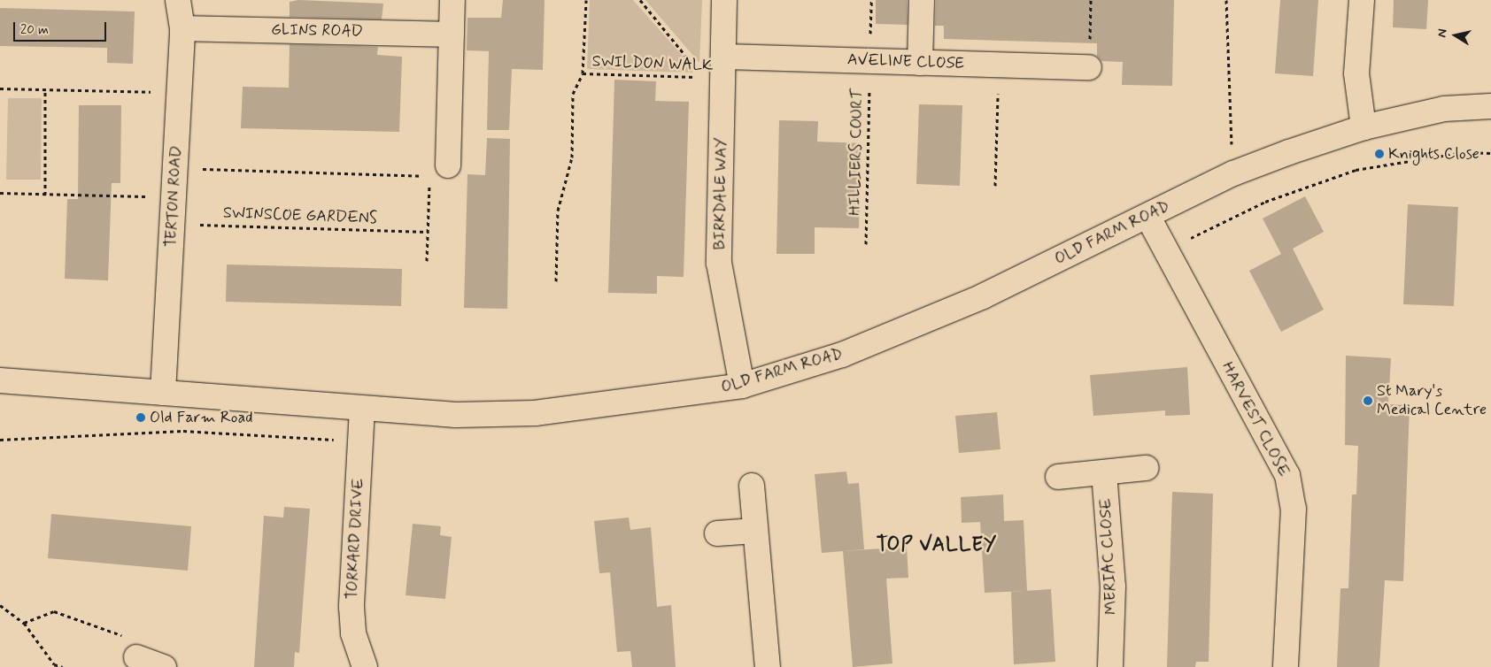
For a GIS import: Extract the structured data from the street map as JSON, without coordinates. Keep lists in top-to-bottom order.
{
  "streets": {
    "street": [
      "GLINS ROAD",
      "AVELINE CLOSE",
      "BIRKDALE WAY",
      "TERTON ROAD",
      "OLD FARM ROAD",
      "HARVEST CLOSE",
      "TORKARD DRIVE",
      "MERIAC CLOSE"
    ],
    "path": ["SWILDON WALK", "HILLIERS COURT", "SWINSCOE GARDENS"]
  },
  "crossings": [
    ["GLINS ROAD", "TERTON ROAD"],
    ["AVELINE CLOSE", "HILLIERS COURT"],
    ["AVELINE CLOSE", "BIRKDALE WAY"],
    ["BIRKDALE WAY", "OLD FARM ROAD"],
    ["TERTON ROAD", "SWINSCOE GARDENS"],
    ["TERTON ROAD", "OLD FARM ROAD"],
    ["OLD FARM ROAD", "HARVEST CLOSE"],
    ["OLD FARM ROAD", "TORKARD DRIVE"]
  ],
  "districts": ["TOP VALLEY"],
  "places": ["Knights Close", "St Mary's Medical Centre", "Old Farm Road"],
  "scale_bar": "20 m",
  "north": "left"
}
